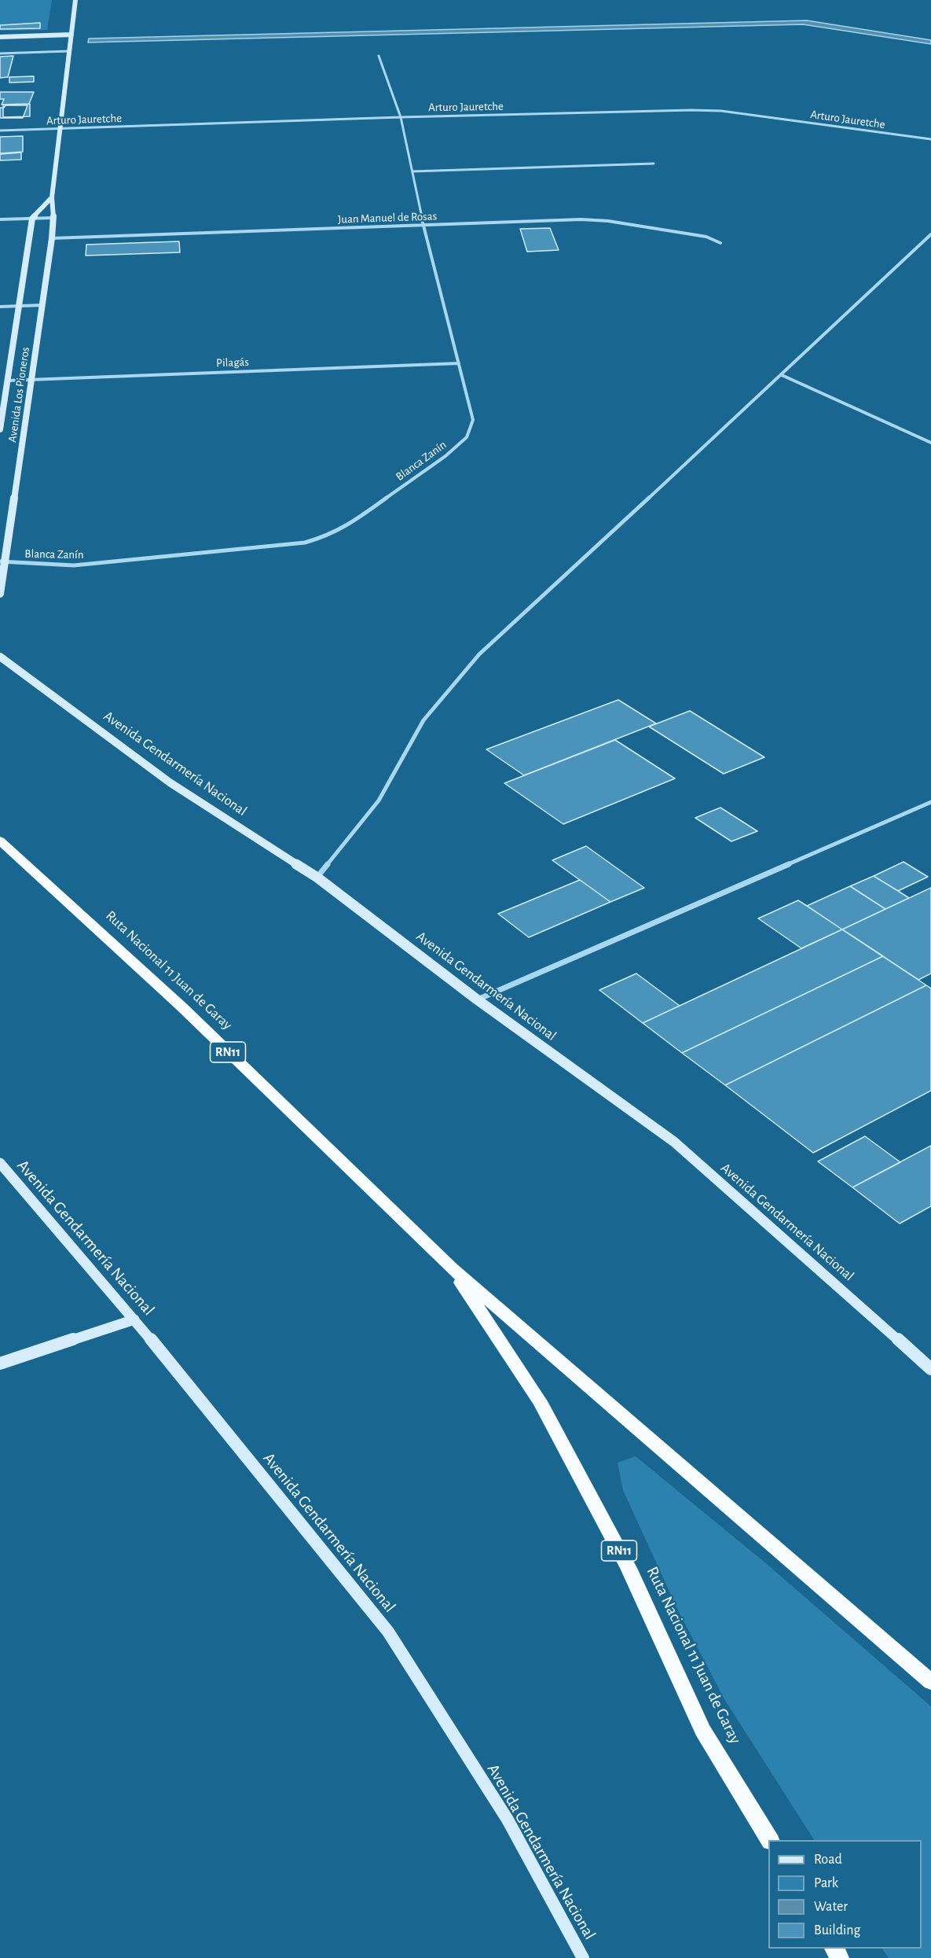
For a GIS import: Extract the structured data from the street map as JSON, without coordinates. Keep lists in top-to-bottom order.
{
  "streets": {
    "highway": ["Ruta Nacional 11 Juan de Garay", "RN11"],
    "main road": ["Avenida Los Pioneros", "Avenida Gendarmería Nacional"],
    "street": [
      "Arturo Jauretche",
      "Juan Manuel de Rosas",
      "Pilagás",
      "Blanca Zanín"
    ]
  },
  "crossings": [
    ["Arturo Jauretche", "Avenida Los Pioneros"],
    ["Arturo Jauretche", "Blanca Zanín"],
    ["Juan Manuel de Rosas", "Avenida Los Pioneros"],
    ["Juan Manuel de Rosas", "Blanca Zanín"],
    ["Pilagás", "Avenida Los Pioneros"],
    ["Pilagás", "Blanca Zanín"],
    ["Avenida Los Pioneros", "Blanca Zanín"]
  ],
  "legend": [
    "Road",
    "Park",
    "Water",
    "Building"
  ]
}
